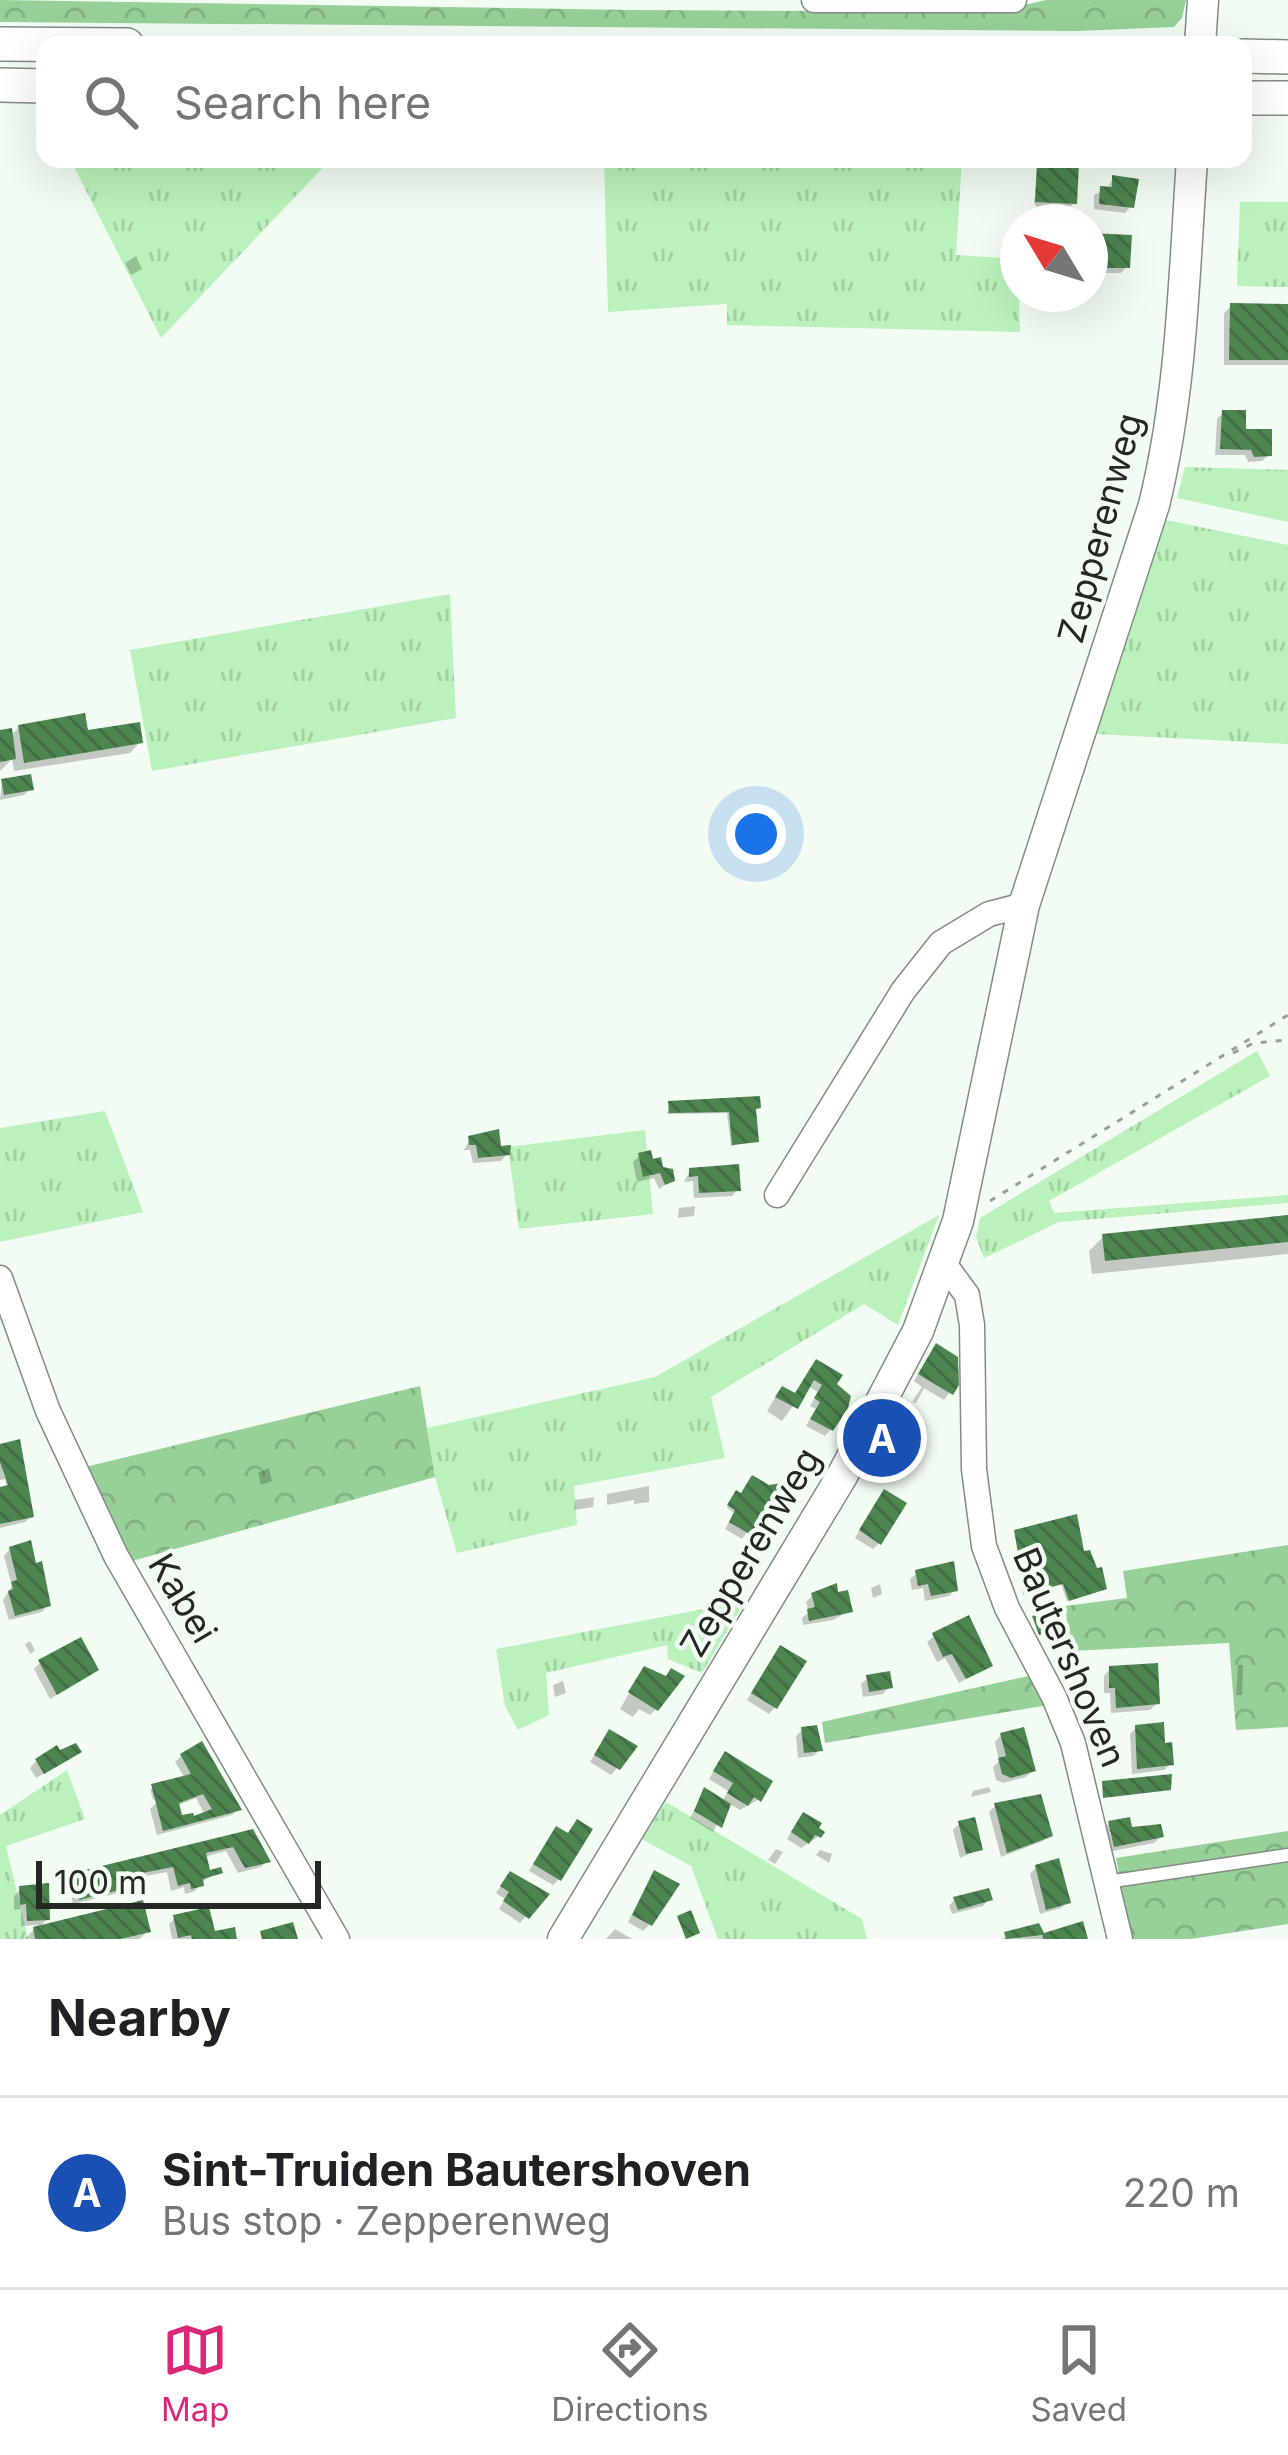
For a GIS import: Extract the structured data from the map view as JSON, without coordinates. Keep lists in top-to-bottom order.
{
  "streets": {
    "street": ["Zepperenweg", "Kabei", "Bautershoven"]
  },
  "crossings": [
    ["Zepperenweg", "Bautershoven"]
  ],
  "scale_bar": "100 m",
  "north": "top left",
  "page": {
    "search": "Search here",
    "pins": "A",
    "scale": "100 m",
    "heading": "Nearby",
    "list": [
      {
        "mark": "A",
        "name": "Sint-Truiden Bautershoven",
        "note": "Bus stop · Zepperenweg",
        "value": "220 m"
      }
    ],
    "nav": ["Map", "Directions", "Saved"]
  }
}
